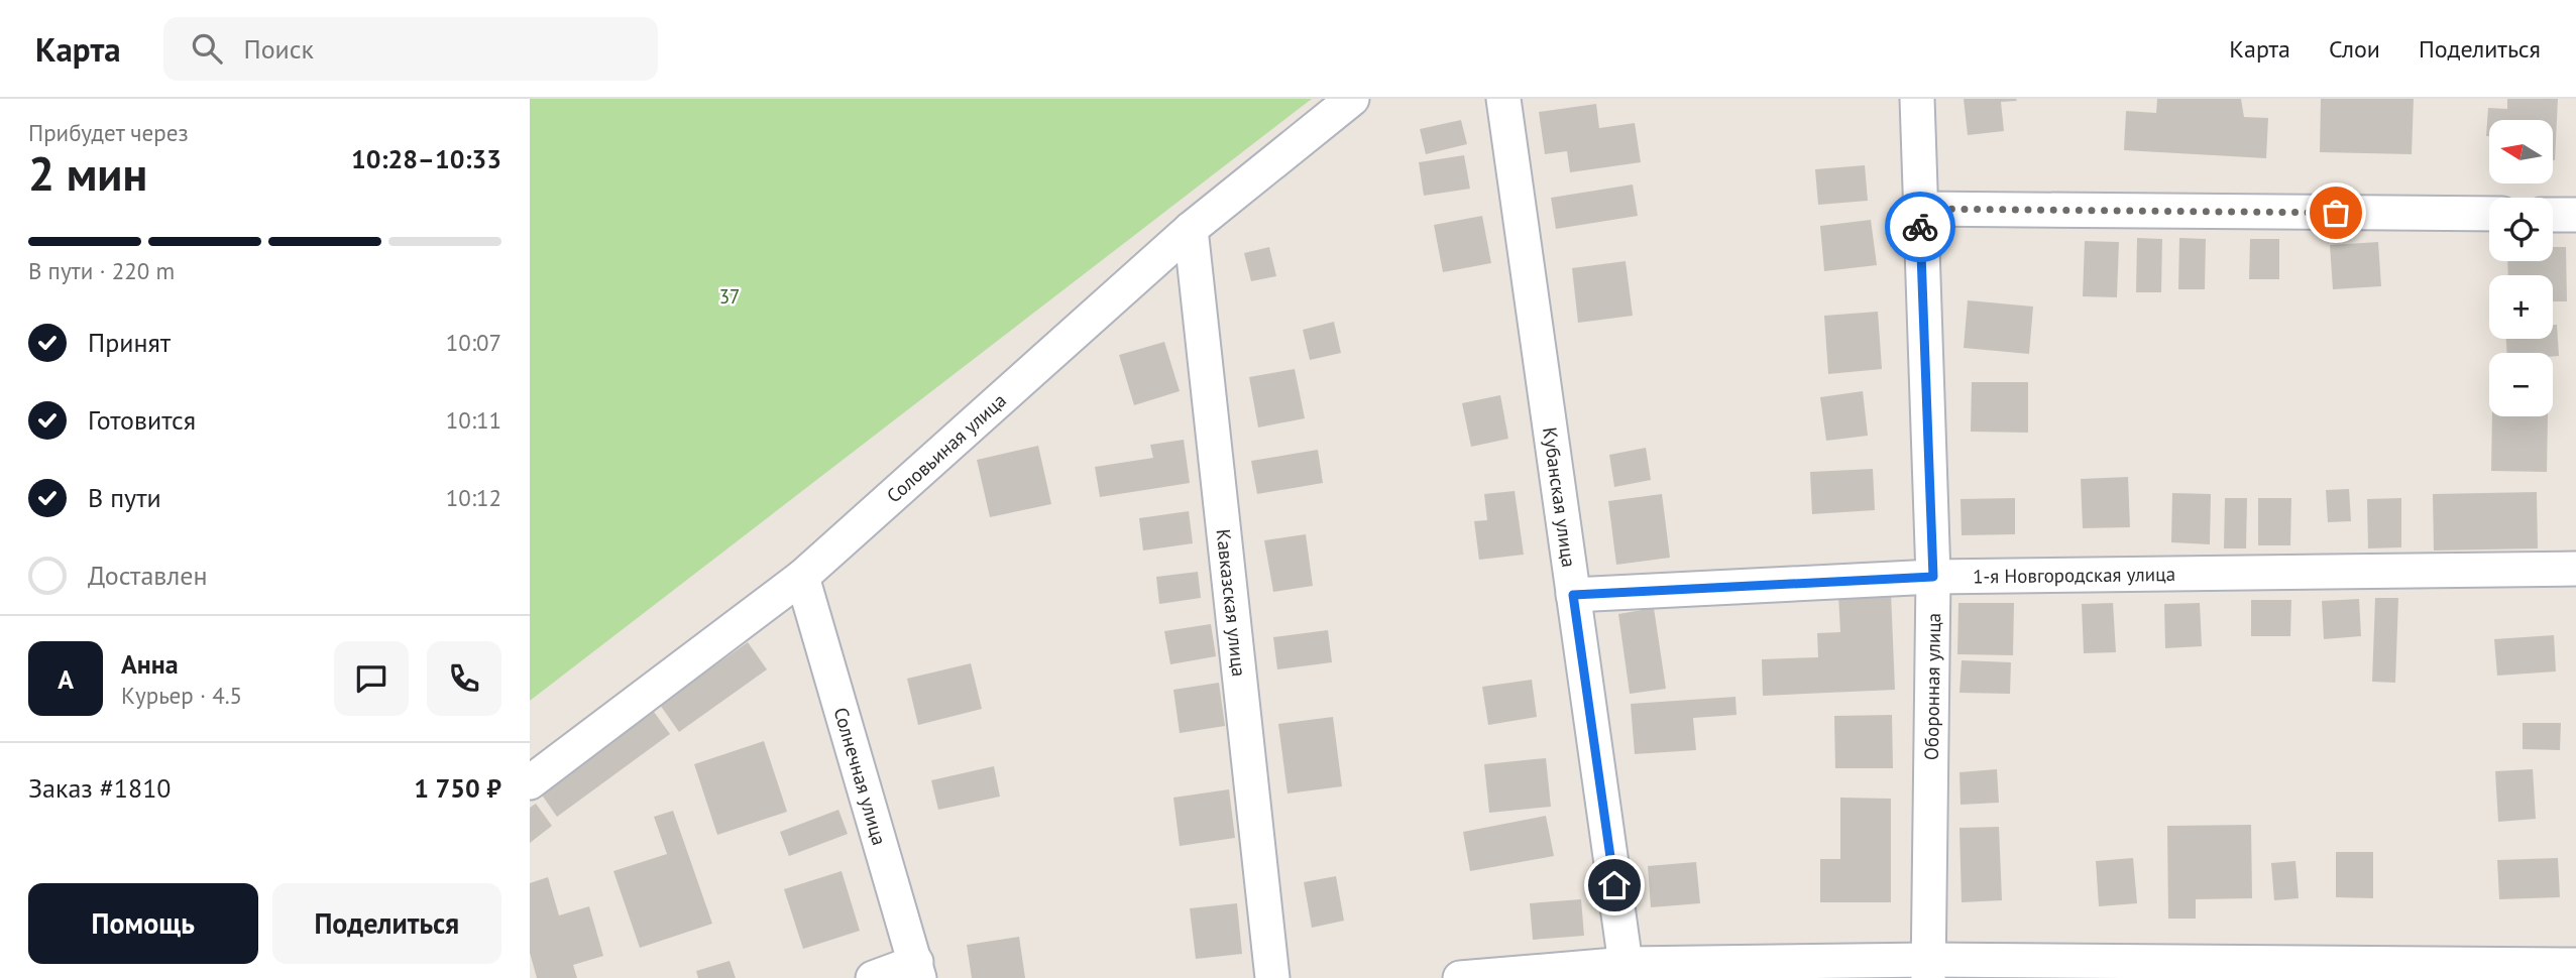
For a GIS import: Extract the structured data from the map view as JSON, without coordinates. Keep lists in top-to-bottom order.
{
  "streets": {
    "street": [
      "Соловьиная улица",
      "Кубанская улица",
      "1-я Новгородская улица",
      "Кавказская улица",
      "Оборонная улица",
      "Солнечная улица"
    ]
  },
  "crossings": [
    ["Соловьиная улица", "Кавказская улица"],
    ["Соловьиная улица", "Солнечная улица"],
    ["Кубанская улица", "1-я Новгородская улица"],
    ["1-я Новгородская улица", "Оборонная улица"]
  ],
  "parks": ["37"],
  "north": "left",
  "page": {
    "header": "Карта",
    "search": "Поиск",
    "nav": ["Карта", "Слои", "Поделиться"],
    "heading": ["2 мин", "Прибудет через", "10:28–10:33"],
    "panel": [
      "Анна",
      "Курьер · 4.5",
      "Заказ #1810",
      "1 750 ₽"
    ],
    "map_buttons": ["+", "−"],
    "bar": "В пути · 220 m",
    "list": [
      ["Принят", "10:07"],
      ["Готовится", "10:11"],
      ["В пути", "10:12"],
      "Доставлен"
    ],
    "round": "А",
    "buttons": ["Помощь", "Поделиться"]
  }
}
